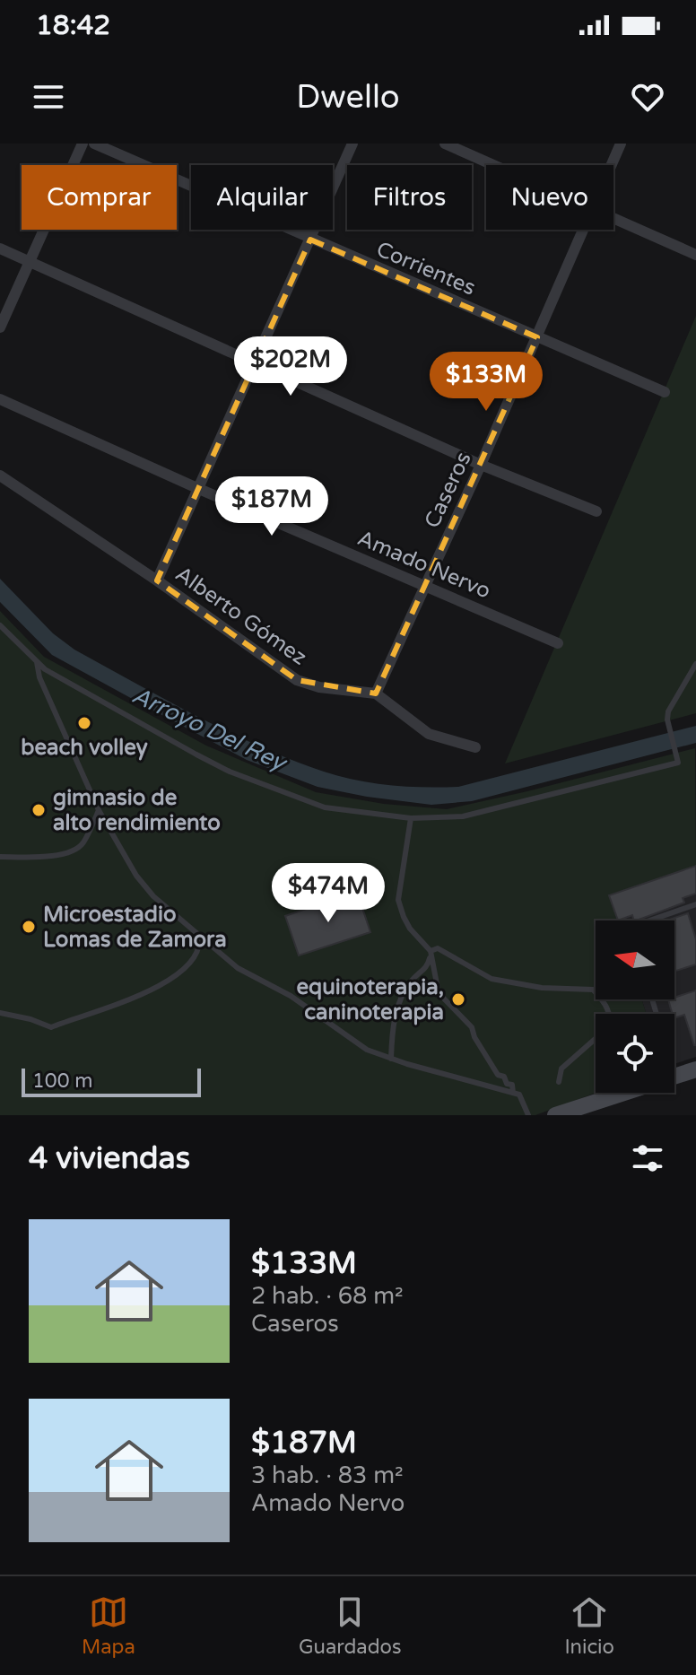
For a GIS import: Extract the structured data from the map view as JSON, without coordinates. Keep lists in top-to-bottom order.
{
  "streets": {
    "street": [
      "Corrientes",
      "Caseros",
      "Amado Nervo",
      "Alberto Gómez"
    ]
  },
  "crossings": [
    ["Corrientes", "Caseros"],
    ["Caseros", "Amado Nervo"],
    ["Caseros", "Alberto Gómez"]
  ],
  "water": ["Arroyo Del Rey"],
  "places": [
    "beach volley",
    "gimnasio de alto rendimiento",
    "Microestadio Lomas de Zamora",
    "equinoterapia, caninoterapia"
  ],
  "scale_bar": "100 m",
  "north": "left",
  "page": {
    "status": "18:42",
    "header": "Dwello",
    "chip": [
      "Comprar",
      "Alquilar",
      "Filtros",
      "Nuevo"
    ],
    "price": [
      "$202M",
      "$133M",
      "$187M",
      "$474M"
    ],
    "scale": "100 m",
    "heading": "4 viviendas",
    "list": [
      {
        "name": "$133M",
        "note": "2 hab. · 68 m² · Caseros"
      },
      {
        "name": "$187M",
        "note": "3 hab. · 83 m² · Amado Nervo"
      }
    ],
    "tabs": ["Mapa", "Guardados", "Inicio"]
  }
}
